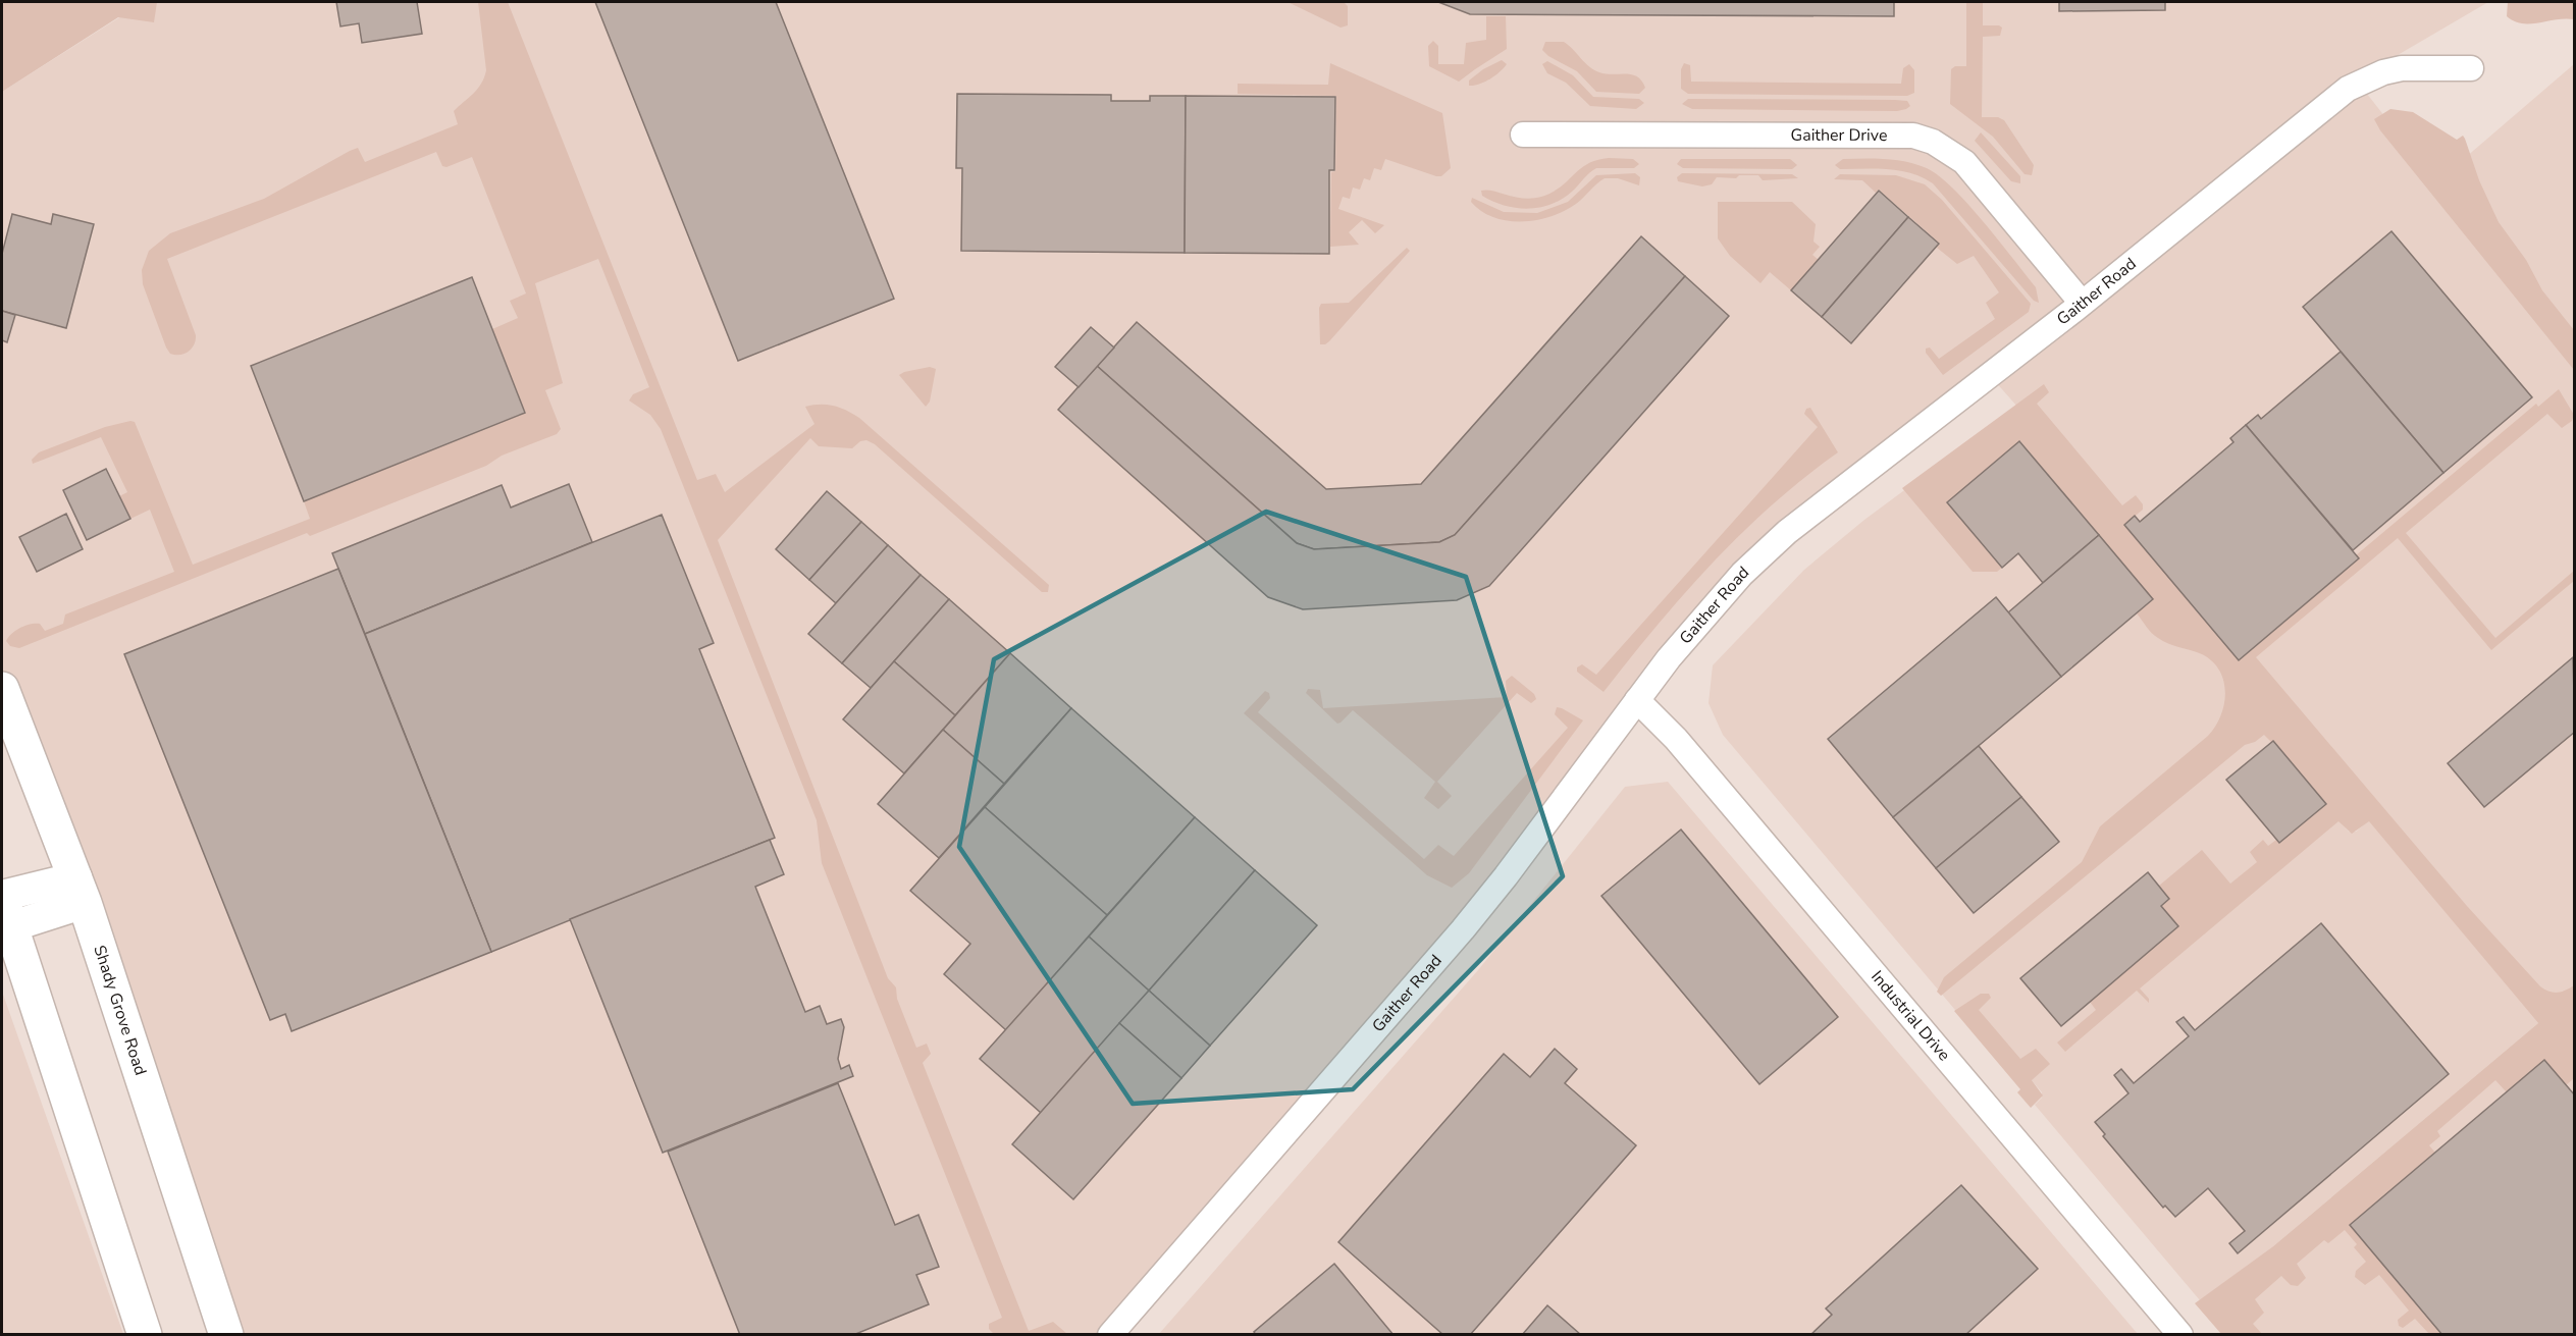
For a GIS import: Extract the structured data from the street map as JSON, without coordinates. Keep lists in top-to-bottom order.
{
  "streets": {
    "main road": ["Shady Grove Road"],
    "street": ["Gaither Drive", "Gaither Road", "Industrial Drive"]
  },
  "crossings": [
    ["Gaither Drive", "Gaither Road"],
    ["Gaither Road", "Industrial Drive"]
  ]
}
